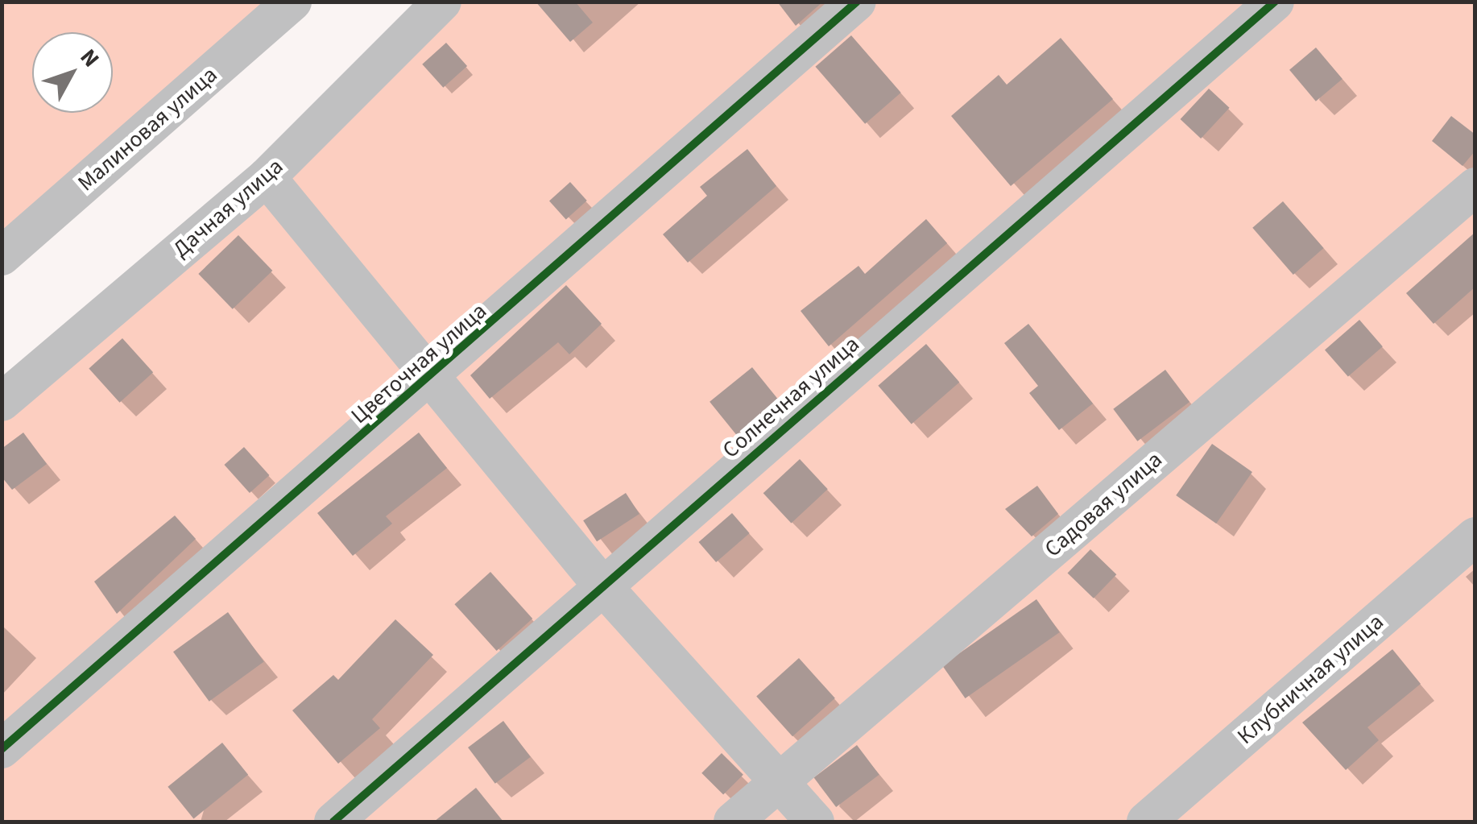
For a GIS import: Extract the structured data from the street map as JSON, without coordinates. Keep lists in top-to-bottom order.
{
  "streets": {
    "street": [
      "Малиновая улица",
      "Дачная улица",
      "Цветочная улица",
      "Солнечная улица",
      "Садовая улица",
      "Клубничная улица"
    ]
  },
  "north": "top right"
}
